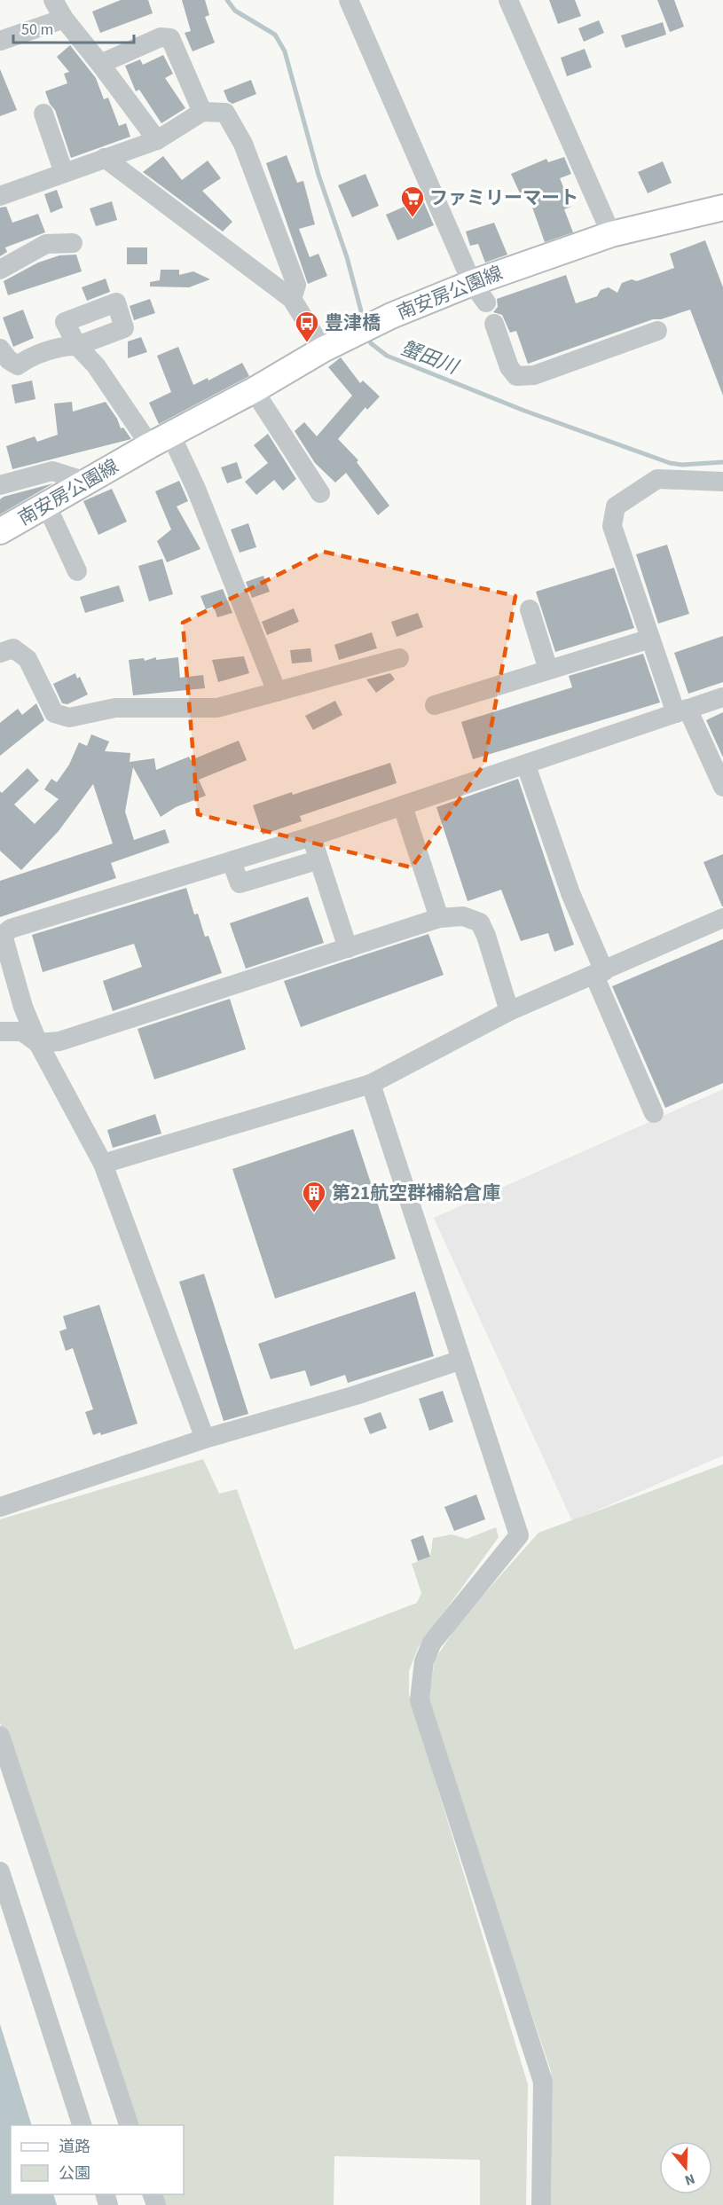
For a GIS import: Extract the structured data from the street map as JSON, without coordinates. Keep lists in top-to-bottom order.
{
  "streets": {
    "main road": ["南安房公園線"]
  },
  "water": ["蟹田川"],
  "places": {
    "supermarket": ["ファミリーマート"],
    "bus stop": ["豊津橋"],
    "building": ["第21航空群補給倉庫"]
  },
  "legend": ["道路", "公園"],
  "scale_bar": "50 m",
  "north": "bottom"
}
